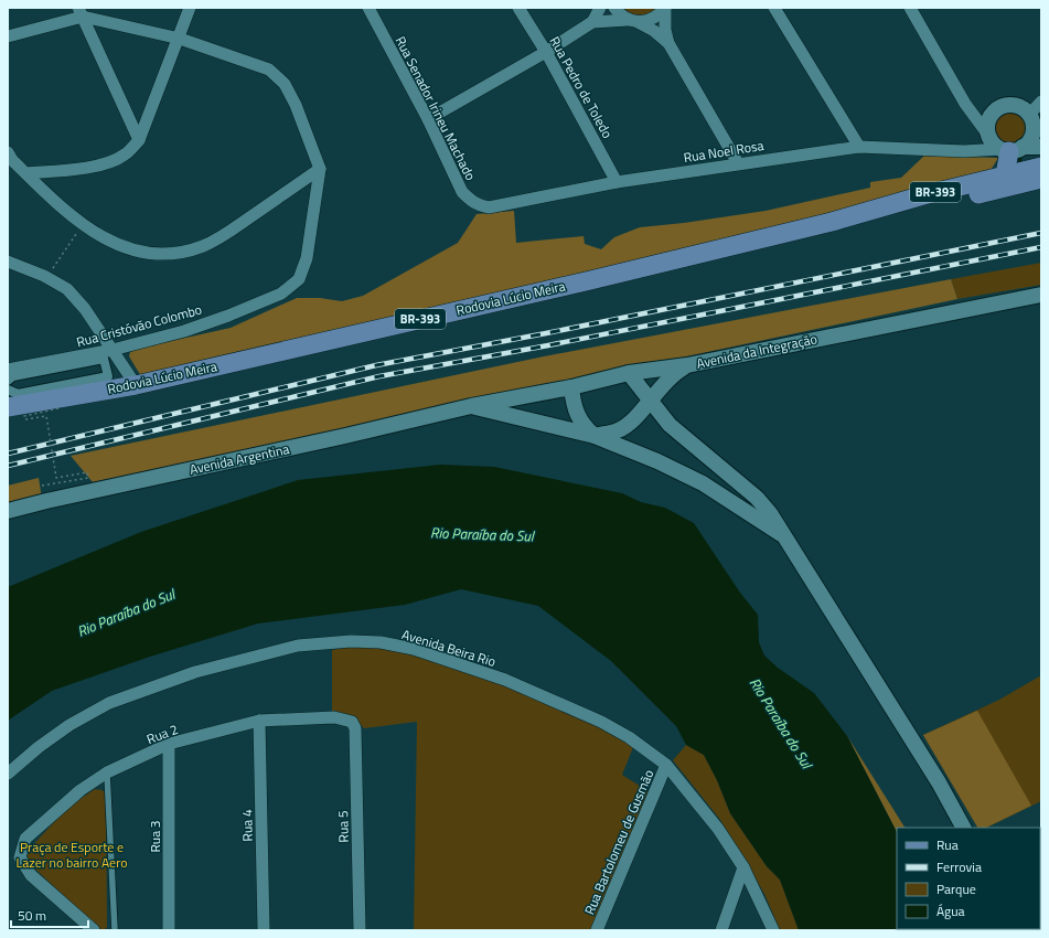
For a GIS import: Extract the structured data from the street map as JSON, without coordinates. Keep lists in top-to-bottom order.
{
  "streets": {
    "main road": ["BR-393", "Rodovia Lúcio Meira"],
    "street": [
      "Rua Pedro de Toledo",
      "Rua Senador Irineu Machado",
      "Rua Noel Rosa",
      "Rua Cristóvão Colombo",
      "Avenida da Integração",
      "Avenida Argentina",
      "Avenida Beira Rio",
      "Rua 2",
      "Rua 4",
      "Rua 5",
      "Rua 3",
      "Rua Bartolomeu de Gusmão"
    ]
  },
  "crossings": [
    ["Rua Pedro de Toledo", "Rua Noel Rosa"],
    ["Rua Senador Irineu Machado", "Rua Noel Rosa"],
    ["Avenida da Integração", "Avenida Argentina"],
    ["Avenida Beira Rio", "Rua Bartolomeu de Gusmão"],
    ["Rua 2", "Rua 4"],
    ["Rua 2", "Rua 5"],
    ["Rua 2", "Rua 3"]
  ],
  "water": ["Rio Paraíba do Sul"],
  "parks": ["Praça de Esporte e Lazer no bairro Aero"],
  "legend": [
    "Rua",
    "Ferrovia",
    "Parque",
    "Água"
  ],
  "scale_bar": "50 m"
}
